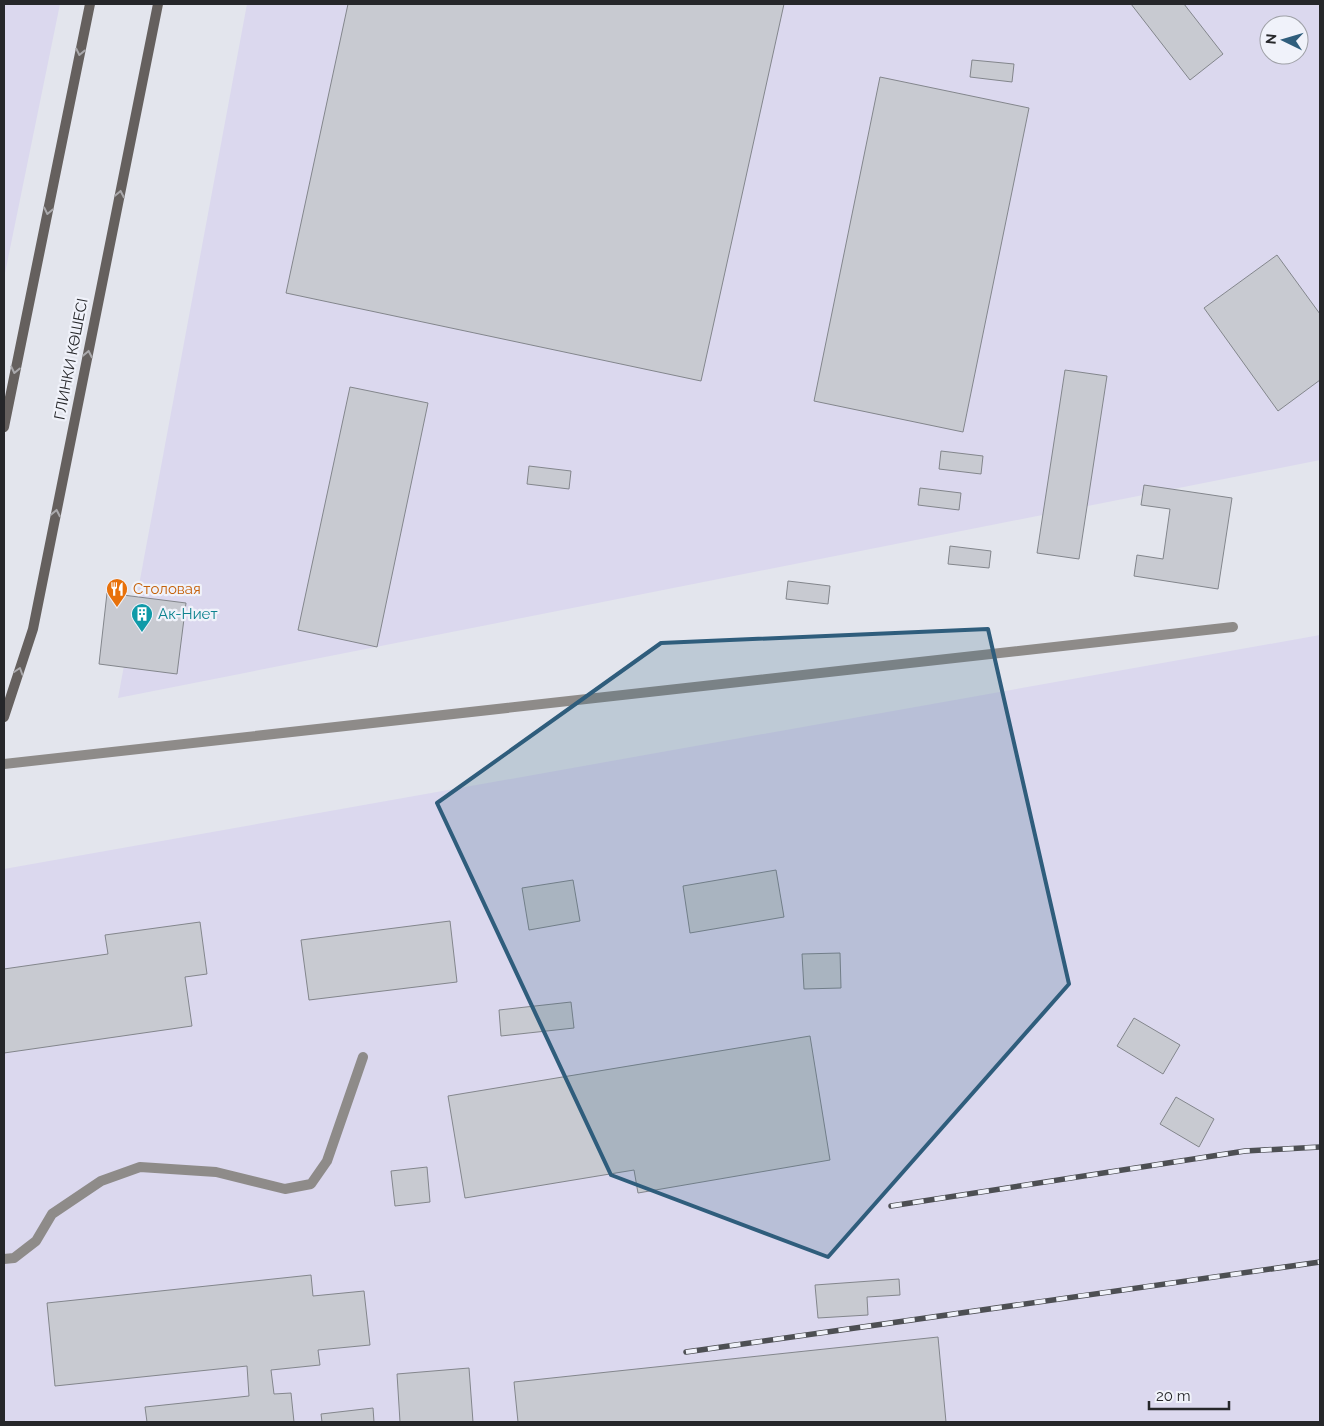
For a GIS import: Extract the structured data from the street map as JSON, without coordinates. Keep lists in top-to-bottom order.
{
  "streets": {
    "main road": ["ГЛИНКИ КӨШЕСІ"]
  },
  "places": {
    "restaurant": ["Столовая"],
    "building": ["Ак-Ниет"]
  },
  "scale_bar": "20 m",
  "north": "left"
}
